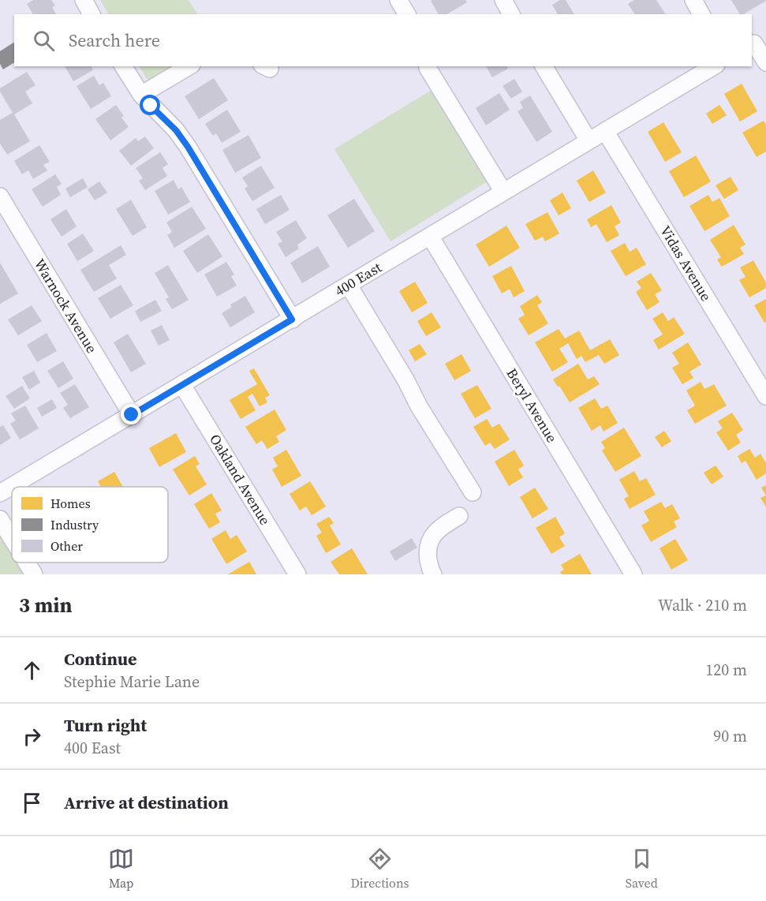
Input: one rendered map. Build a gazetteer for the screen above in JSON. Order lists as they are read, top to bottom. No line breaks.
{"streets":{"street":["Vidas Avenue","400 East","Warnock Avenue","Beryl Avenue","Oakland Avenue"]},"crossings":[["Vidas Avenue","400 East"],["400 East","Warnock Avenue"],["400 East","Beryl Avenue"],["400 East","Oakland Avenue"]],"legend":["Homes","Industry","Other"],"page":{"search":"Search here","heading":["3 min","Walk · 210 m"],"list":[["Continue","Stephie Marie Lane","120 m"],["Turn right","400 East","90 m"],"Arrive at destination"],"nav":["Map","Directions","Saved"]}}
